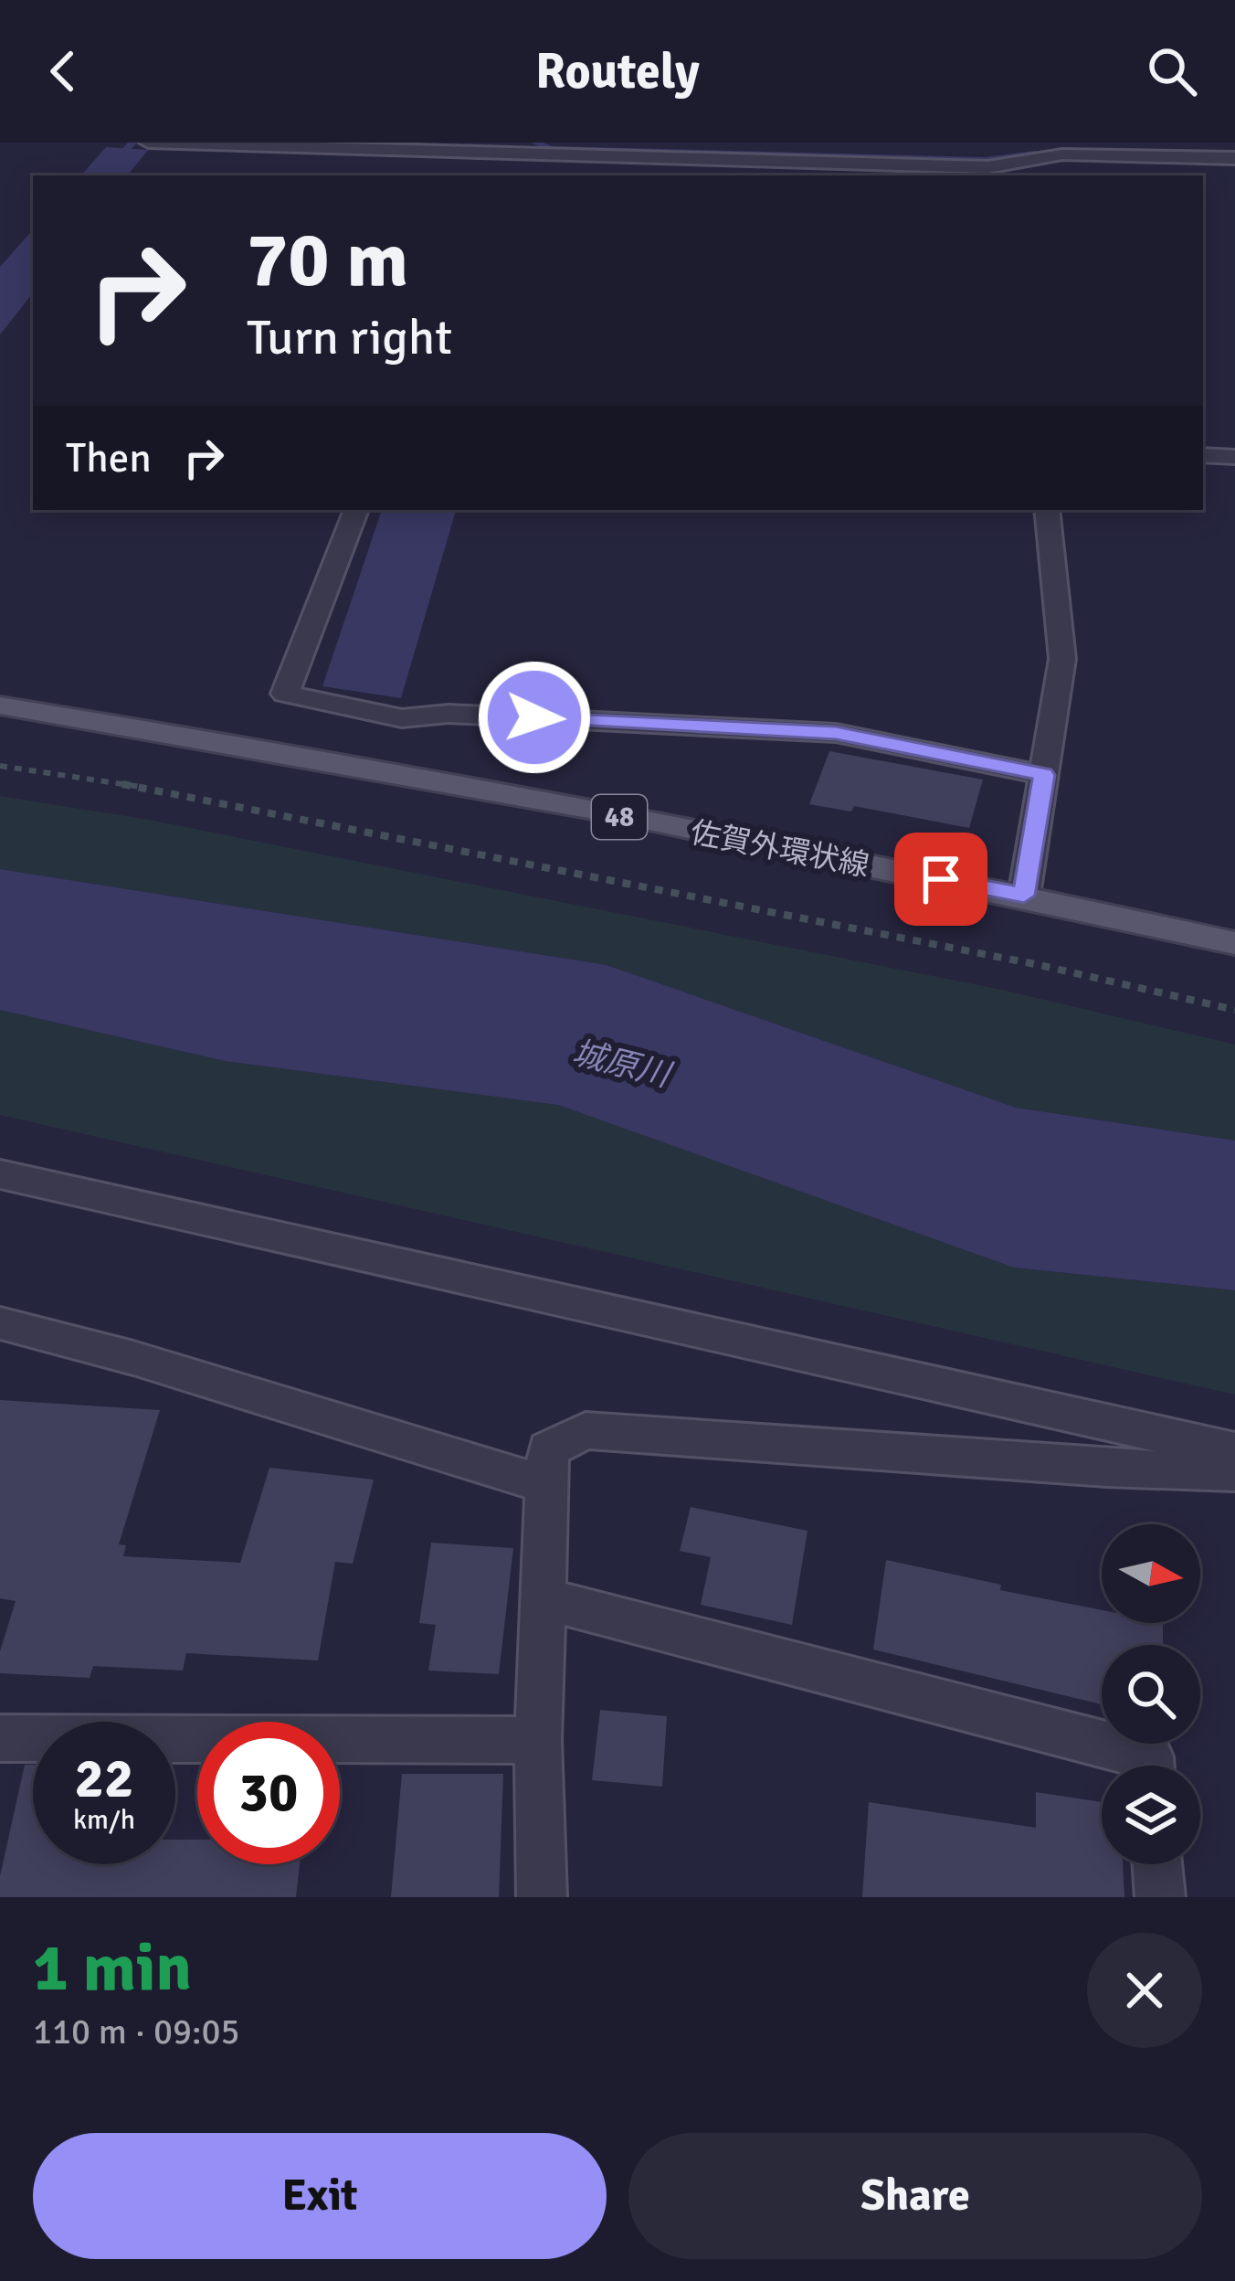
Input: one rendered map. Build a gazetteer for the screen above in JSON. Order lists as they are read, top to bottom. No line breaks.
{"streets":{"main road":["48","佐賀外環状線"]},"water":["城原川"],"north":"right","page":{"header":"Routely","turn":["70 m","Turn right"],"then":"Then","speed":"22 km/h","limit":"30","heading":["1 min","110 m · 09:05"],"buttons":["Exit","Share"]}}
